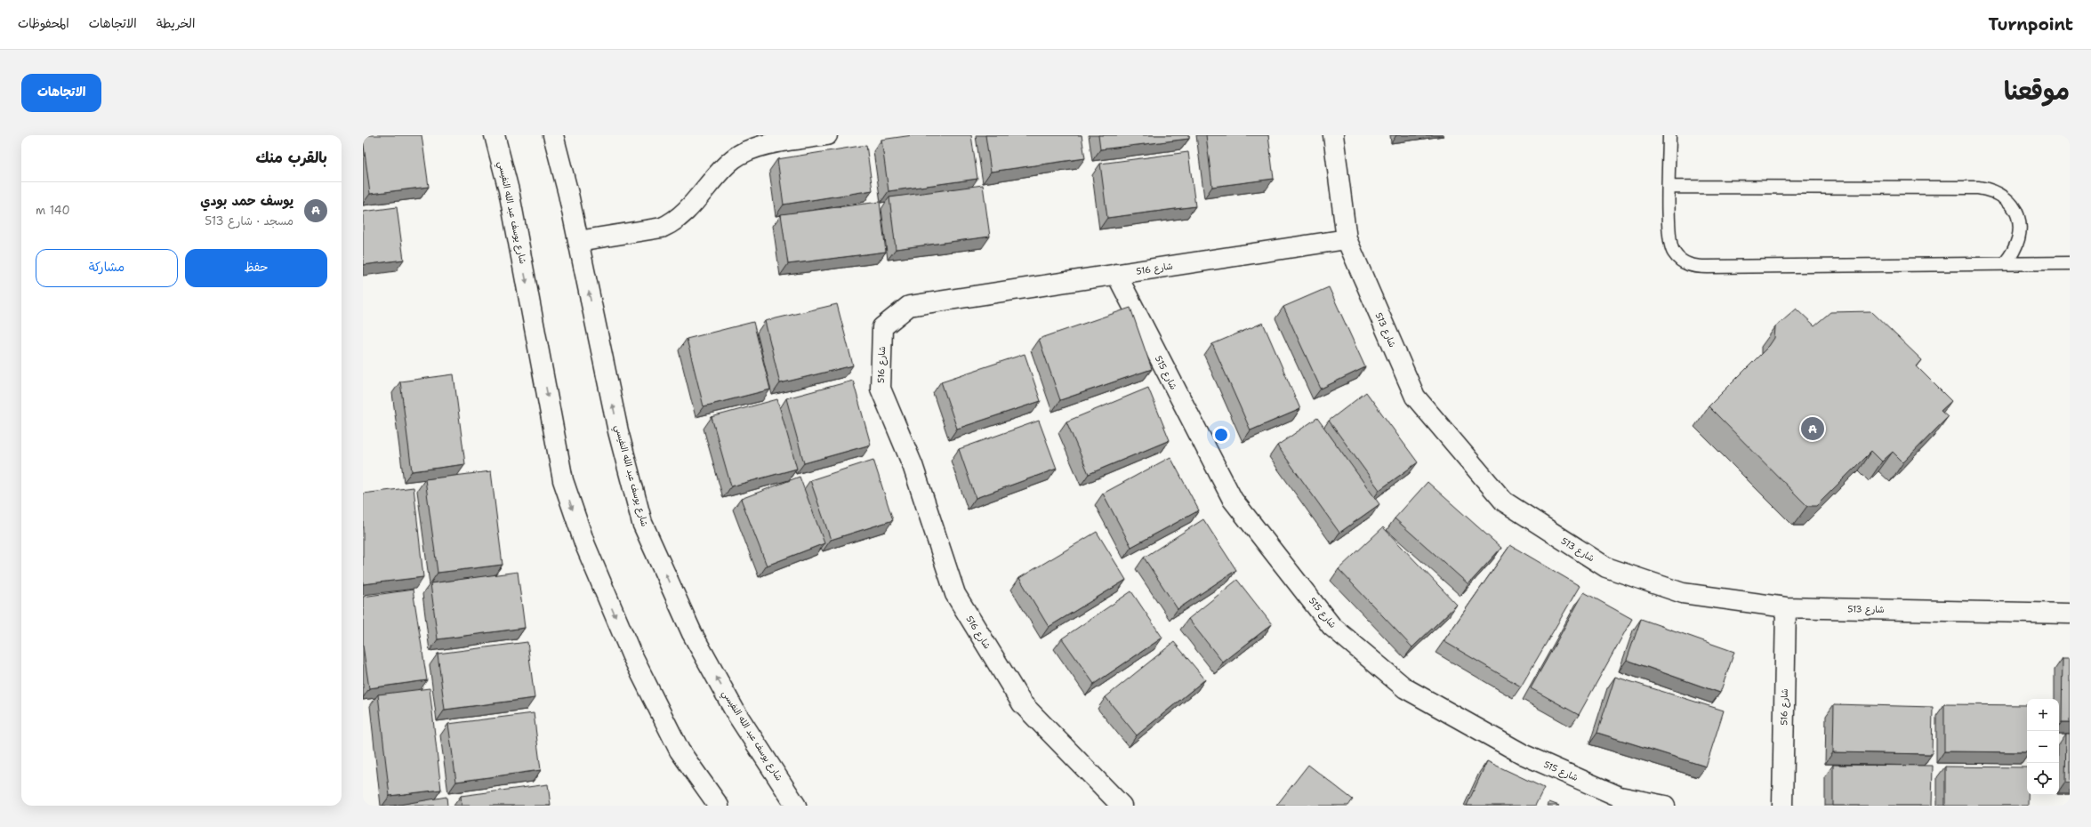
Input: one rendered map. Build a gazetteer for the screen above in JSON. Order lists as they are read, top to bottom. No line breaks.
{"streets":{"street":["شارع يوسف عبد الله النفيسي","شارع 516","شارع 513","شارع 515"]},"crossings":[["شارع 516","شارع 513"],["شارع 516","شارع 515"]],"page":{"header":"Turnpoint","nav":["الخريطة","الاتجاهات","المحفوظات"],"title":"موقعنا","buttons":["الاتجاهات",["حفظ","مشاركة"]],"heading":"بالقرب منك","list":[{"mark":"A","name":"يوسف حمد بودي","note":"مسجد · شارع 513","value":"140 m"}],"pins":"A","map_buttons":["+","−"]}}
